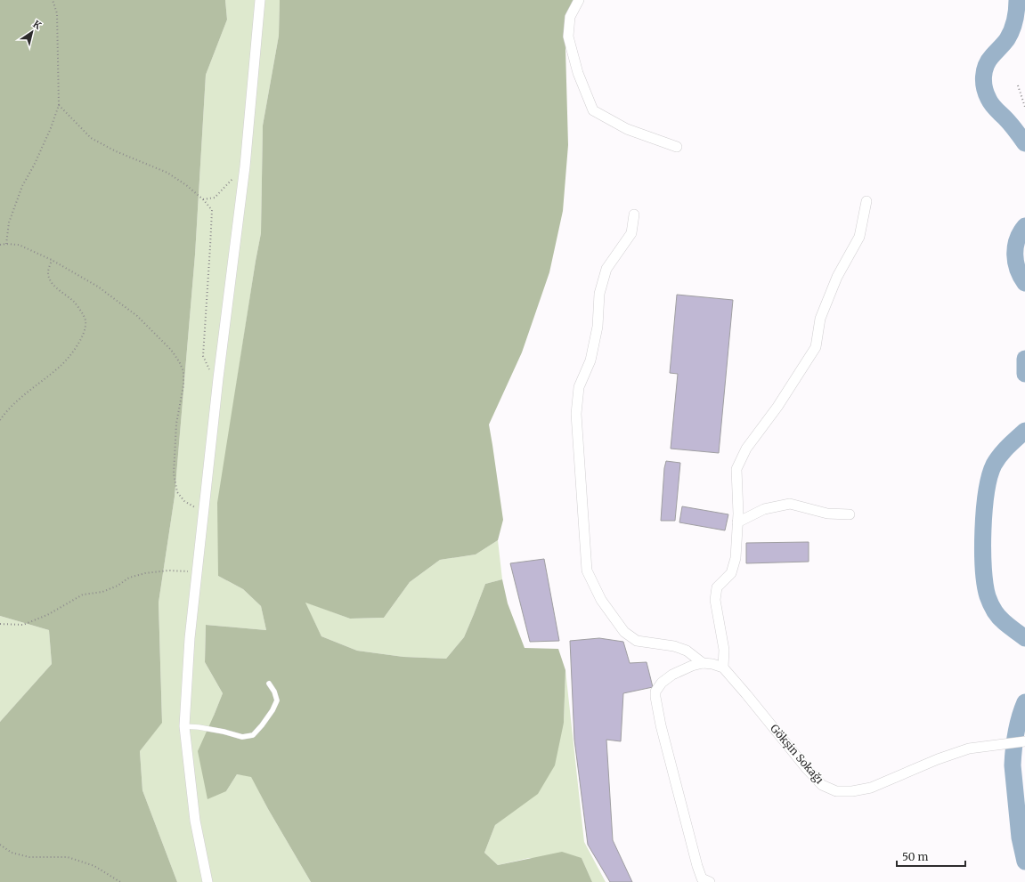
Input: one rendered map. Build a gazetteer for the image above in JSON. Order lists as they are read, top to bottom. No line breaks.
{"streets":{"street":["Gökşin Sokağı"]},"scale_bar":"50 m","north":"top right"}
